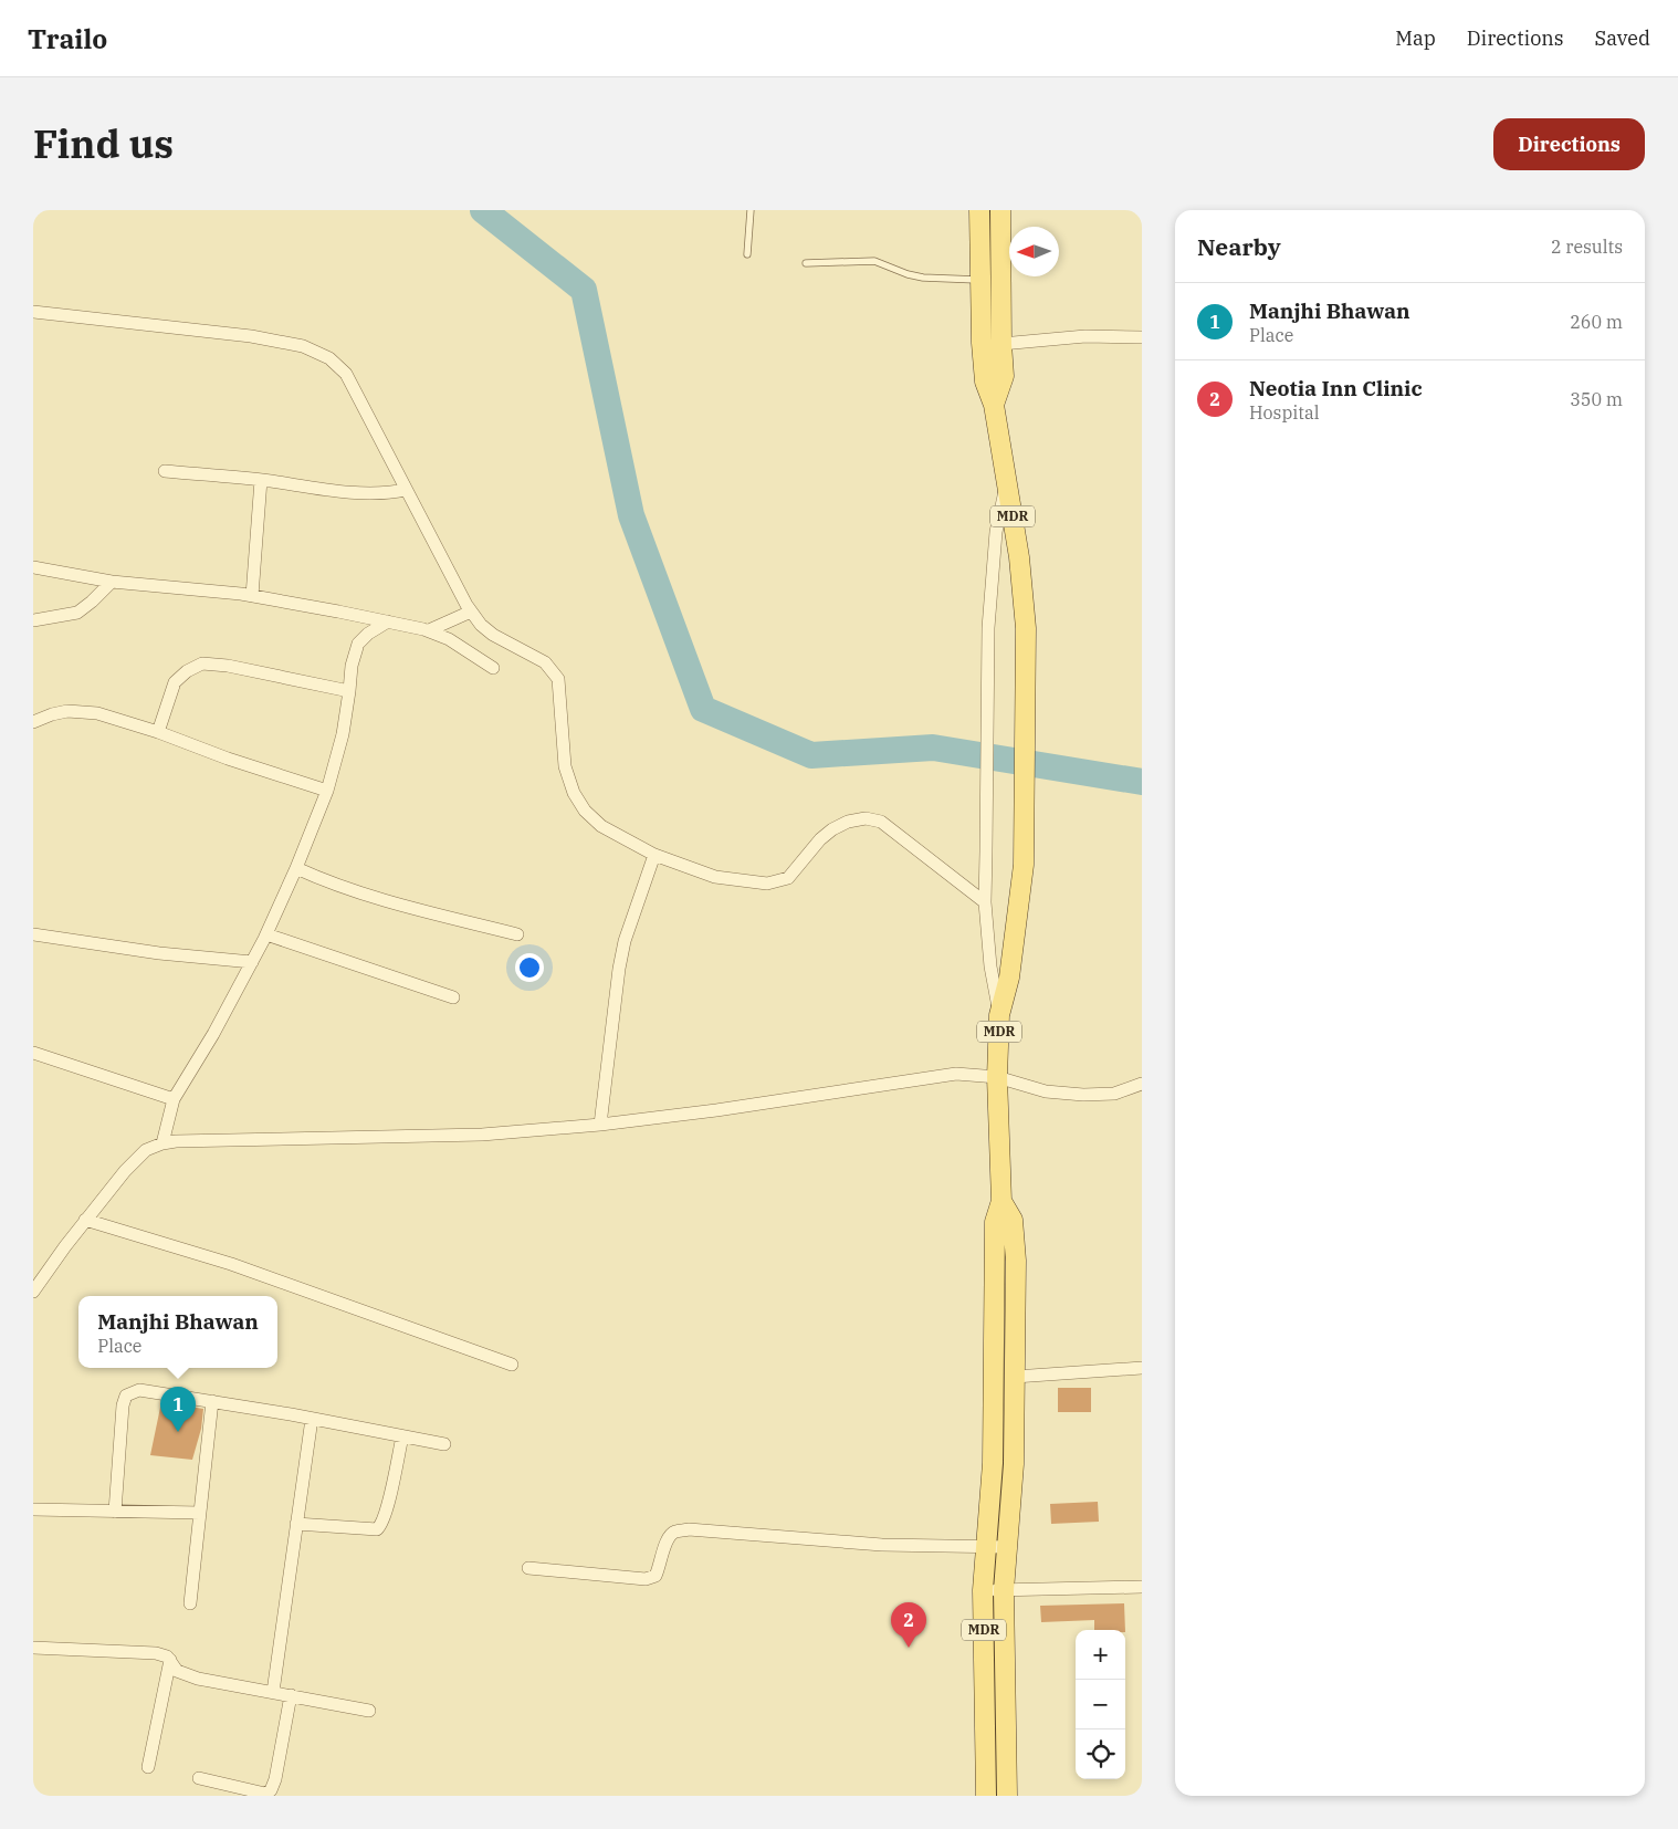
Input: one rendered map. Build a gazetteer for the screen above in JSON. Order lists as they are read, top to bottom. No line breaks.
{"streets":{"main road":["MDR"]},"north":"left","page":{"header":"Trailo","nav":["Map","Directions","Saved"],"title":"Find us","buttons":"Directions","heading":["Nearby","2 results"],"list":[{"mark":"1","name":"Manjhi Bhawan","note":"Place","value":"260 m"},{"mark":"2","name":"Neotia Inn Clinic","note":"Hospital","value":"350 m"}],"popup":["Manjhi Bhawan","Place"],"pins":["1","2"],"map_buttons":["+","−"]}}
